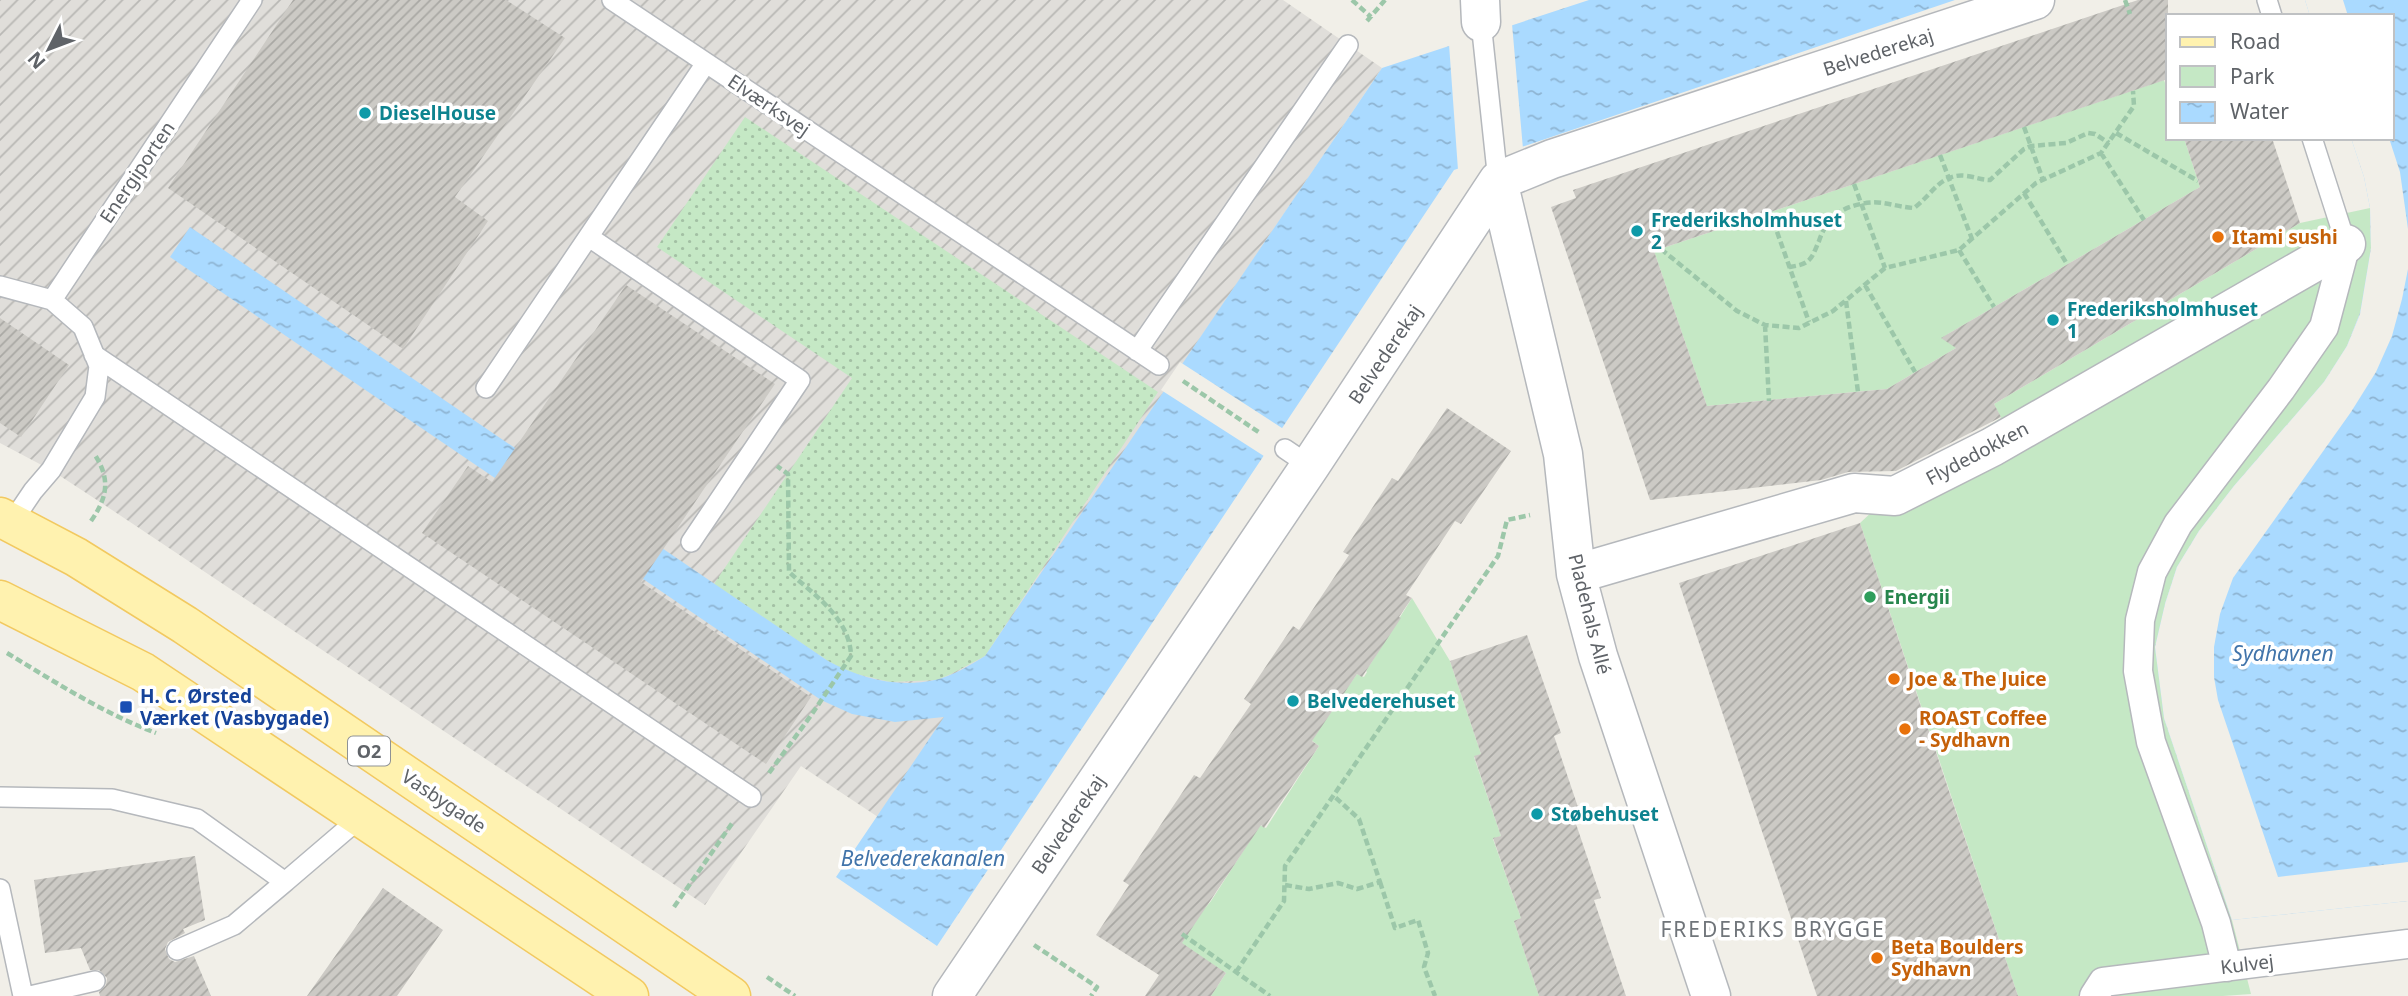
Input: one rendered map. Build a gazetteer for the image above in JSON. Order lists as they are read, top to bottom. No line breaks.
{"streets":{"main road":["O2","Vasbygade"],"street":["Belvederekaj","Flydedokken","Pladehals Allé","Kulvej"],"lane":["Elværksvej","Energiporten"]},"crossings":[["Belvederekaj","Pladehals Allé"],["Flydedokken","Pladehals Allé"]],"districts":["FREDERIKS BRYGGE"],"water":["Sydhavnen","Belvederekanalen"],"places":{"other":["DieselHouse","Frederiksholmhuset 2","Itami sushi","Frederiksholmhuset 1","Energii","Joe & The Juice","Belvederehuset","ROAST Coffee - Sydhavn","Støbehuset","Beta Boulders Sydhavn"],"transit":["H. C. Ørsted Værket (Vasbygade)"]},"legend":["Road","Park","Water"],"north":"bottom left"}
